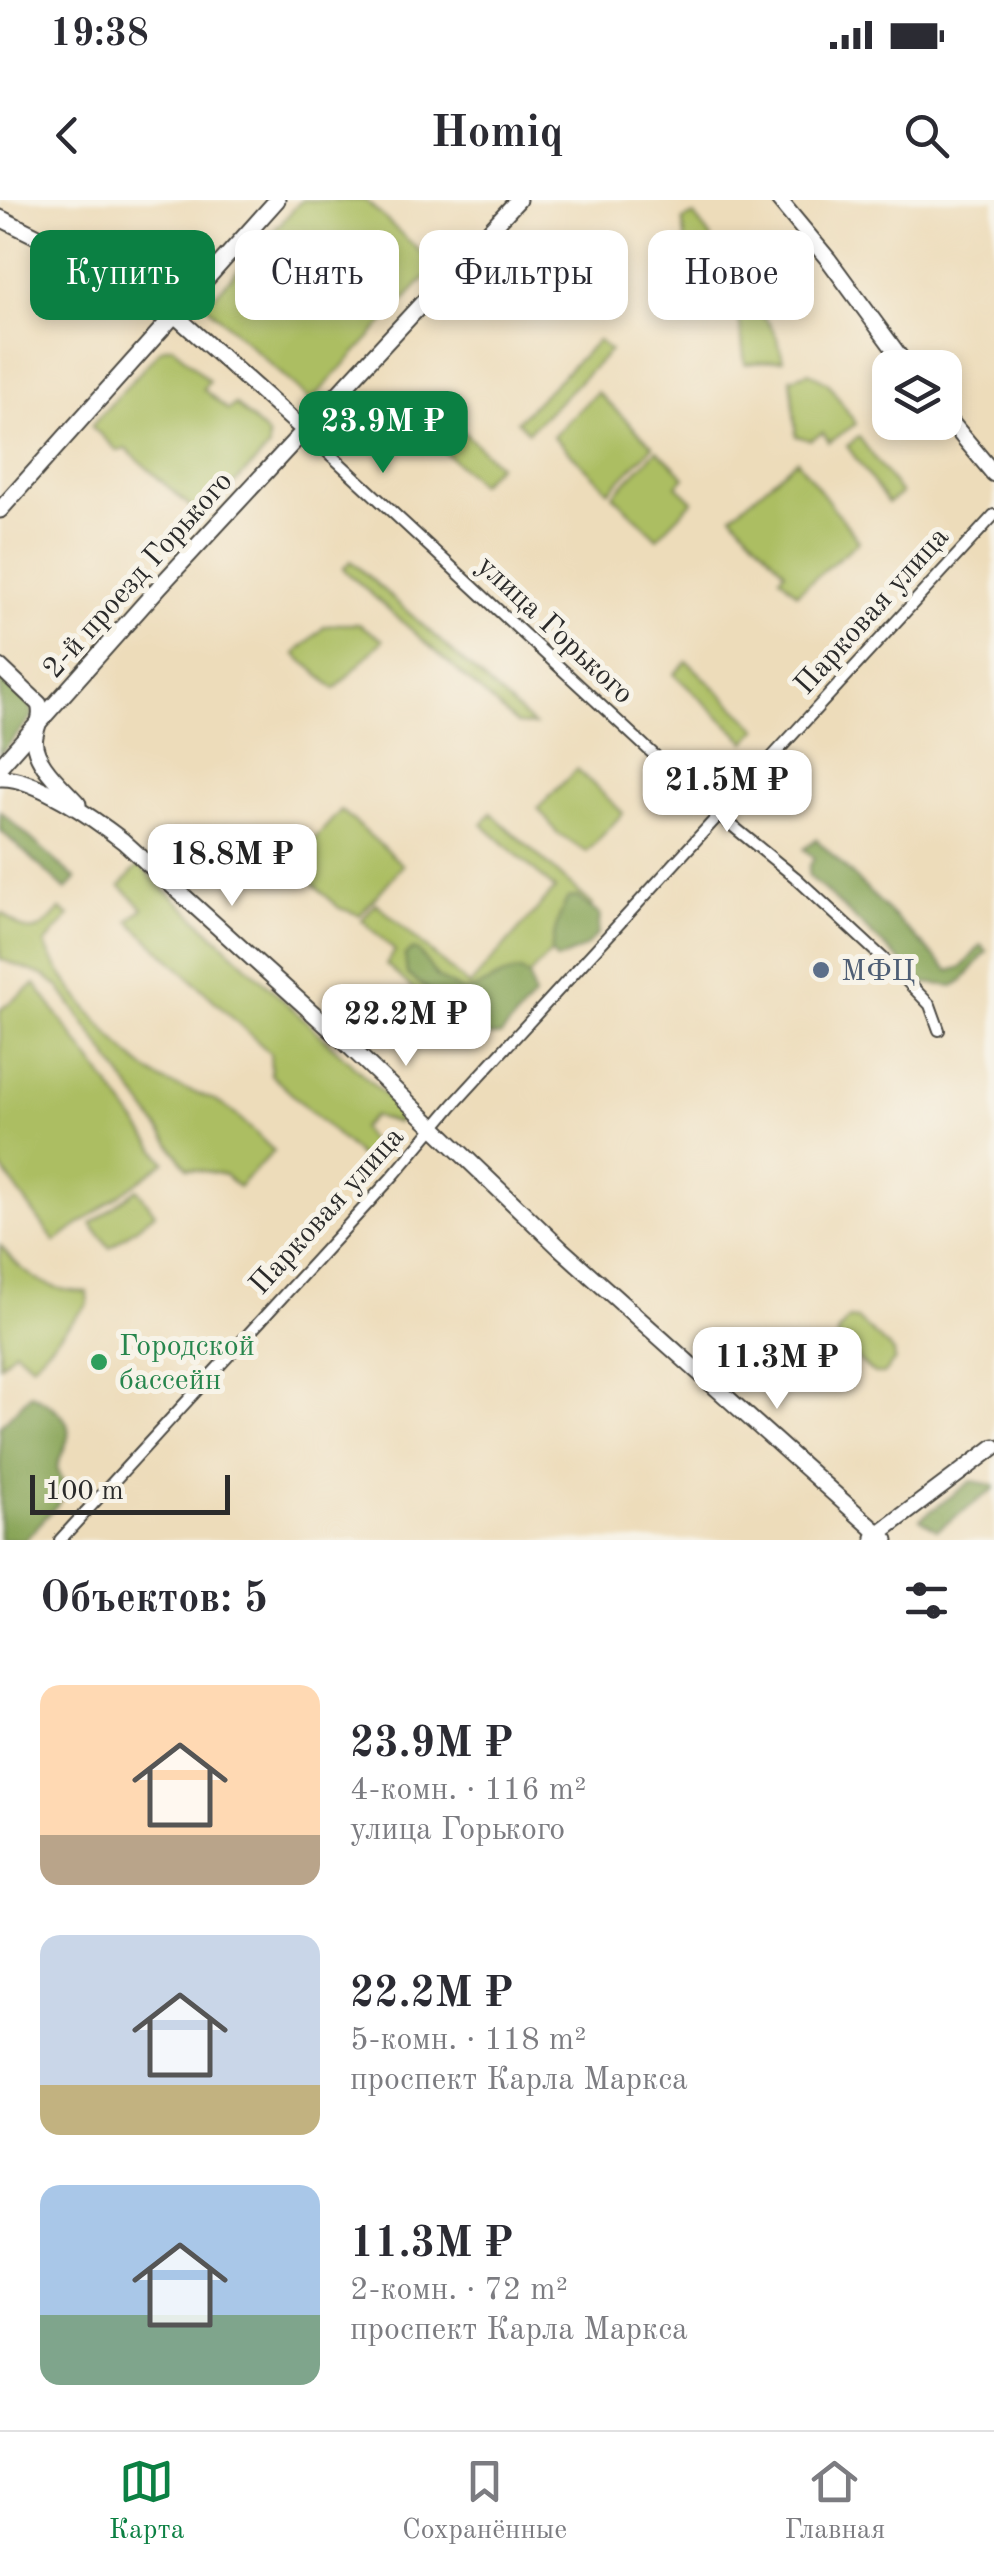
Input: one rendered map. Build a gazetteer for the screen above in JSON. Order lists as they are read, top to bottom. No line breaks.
{"streets":{"street":["2-й проезд Горького","Парковая улица","улица Горького"]},"crossings":[["2-й проезд Горького","улица Горького"],["Парковая улица","улица Горького"]],"places":["МФЦ","Городской бассейн"],"scale_bar":"100 m","page":{"status":"19:38","header":"Homiq","chip":["Купить","Снять","Фильтры","Новое"],"price":["23.9M ₽","21.5M ₽","18.8M ₽","22.2M ₽","11.3M ₽"],"scale":"100 m","heading":"Объектов: 5","list":[{"name":"23.9M ₽","note":"4-комн. · 116 m² · улица Горького"},{"name":"22.2M ₽","note":"5-комн. · 118 m² · проспект Карла Маркса"},{"name":"11.3M ₽","note":"2-комн. · 72 m² · проспект Карла Маркса"}],"tabs":["Карта","Сохранённые","Главная"]}}
